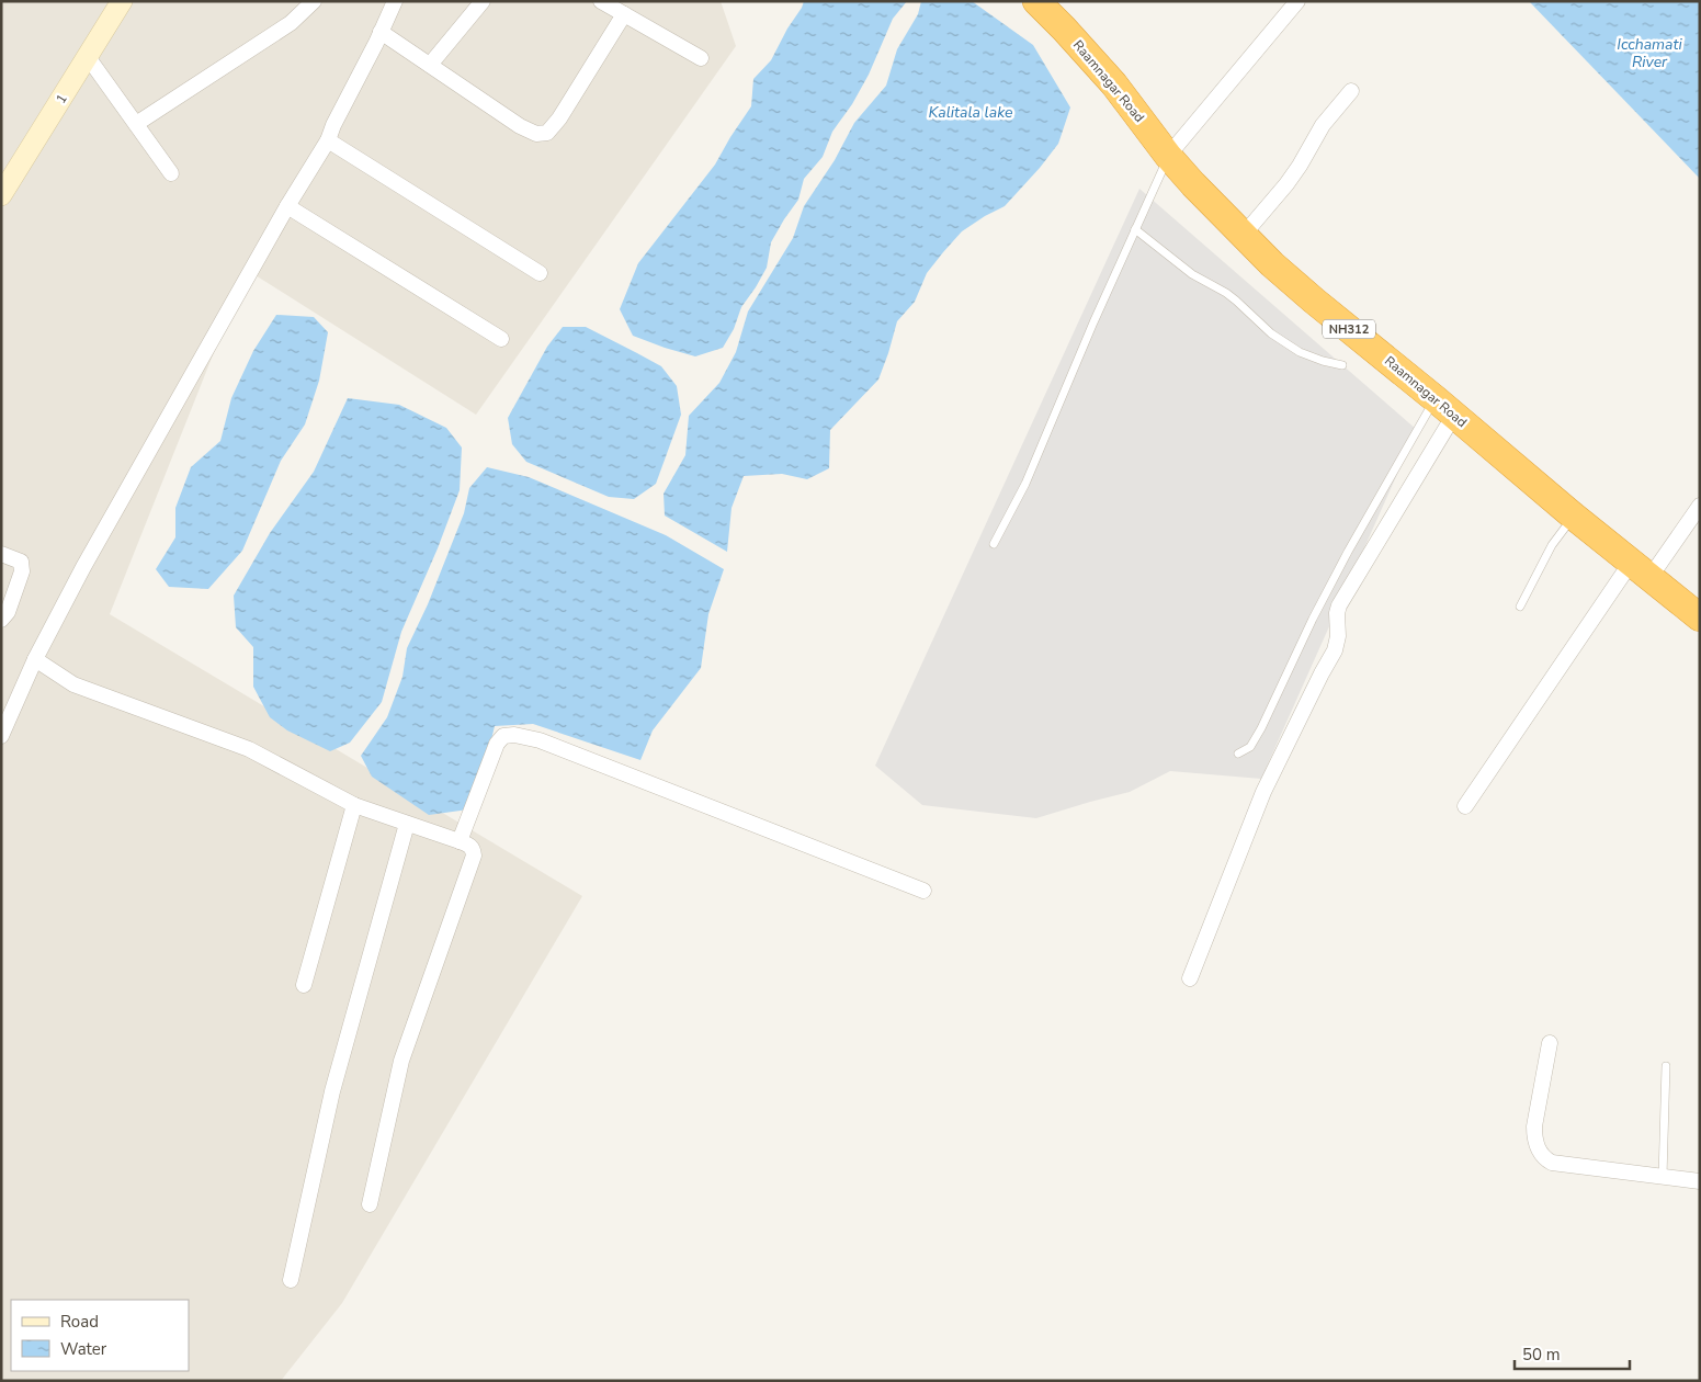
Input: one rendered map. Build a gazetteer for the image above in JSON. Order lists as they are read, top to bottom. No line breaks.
{"streets":{"highway":["Raamnagar Road","NH312"],"street":["1"]},"water":["Icchamati River","Kalitala lake"],"legend":["Road","Water"],"scale_bar":"50 m"}
